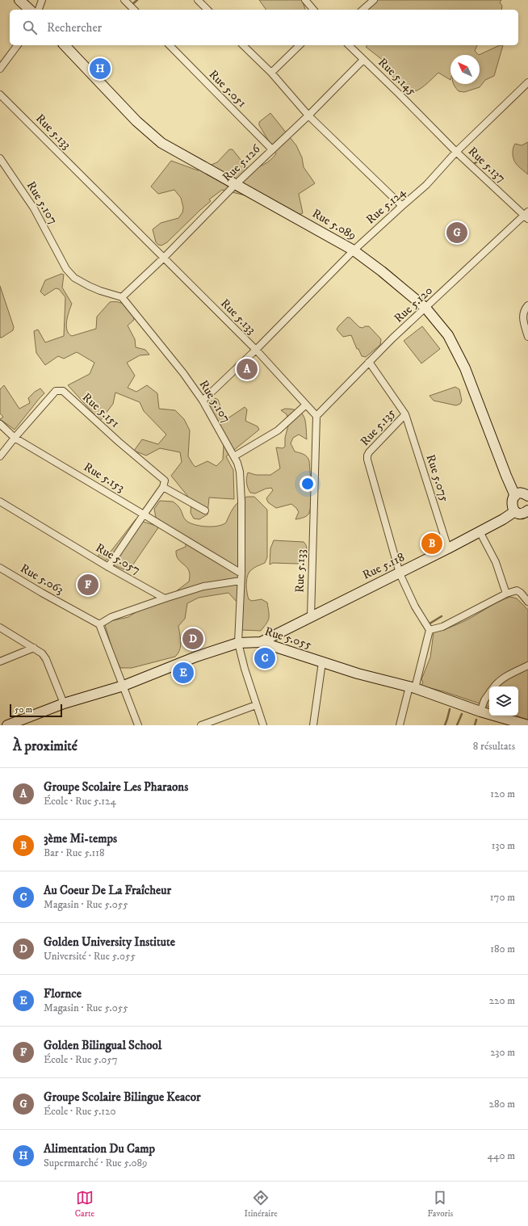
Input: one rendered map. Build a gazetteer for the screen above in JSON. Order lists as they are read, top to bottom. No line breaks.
{"streets":{"street":["Rue 5.145","Rue 5.051","Rue 5.133","Rue 5.126","Rue 5.137","Rue 5.107","Rue 5.124","Rue 5.089","Rue 5.120","Rue 5.151","Rue 5.135","Rue 5.153","Rue 5.075","Rue 5.057","Rue 5.118","Rue 5.063","Rue 5.055"]},"crossings":[["Rue 5.145","Rue 5.126"],["Rue 5.145","Rue 5.137"],["Rue 5.051","Rue 5.126"],["Rue 5.133","Rue 5.126"],["Rue 5.133","Rue 5.124"],["Rue 5.133","Rue 5.120"],["Rue 5.133","Rue 5.118"],["Rue 5.126","Rue 5.107"],["Rue 5.126","Rue 5.089"],["Rue 5.137","Rue 5.124"],["Rue 5.137","Rue 5.120"],["Rue 5.107","Rue 5.124"],["Rue 5.107","Rue 5.153"],["Rue 5.107","Rue 5.055"],["Rue 5.124","Rue 5.089"],["Rue 5.089","Rue 5.120"],["Rue 5.120","Rue 5.135"],["Rue 5.151","Rue 5.153"],["Rue 5.135","Rue 5.075"],["Rue 5.135","Rue 5.118"],["Rue 5.075","Rue 5.118"],["Rue 5.118","Rue 5.055"]],"scale_bar":"50 m","north":"top left","page":{"search":"Rechercher","pins":["H","G","A","B","F","D","C","E"],"scale":"50 m","heading":["À proximité","8 résultats"],"list":[{"mark":"A","name":"Groupe Scolaire Les Pharaons","note":"École · Rue 5.124","value":"120 m"},{"mark":"B","name":"3ème Mi-temps","note":"Bar · Rue 5.118","value":"130 m"},{"mark":"C","name":"Au Coeur De La Fraîcheur","note":"Magasin · Rue 5.055","value":"170 m"},{"mark":"D","name":"Golden University Institute","note":"Université · Rue 5.055","value":"180 m"},{"mark":"E","name":"Flornce","note":"Magasin · Rue 5.055","value":"220 m"},{"mark":"F","name":"Golden Bilingual School","note":"École · Rue 5.057","value":"230 m"},{"mark":"G","name":"Groupe Scolaire Bilingue Keacor","note":"École · Rue 5.120","value":"280 m"},{"mark":"H","name":"Alimentation Du Camp","note":"Supermarché · Rue 5.089","value":"440 m"}],"nav":["Carte","Itinéraire","Favoris"]}}
